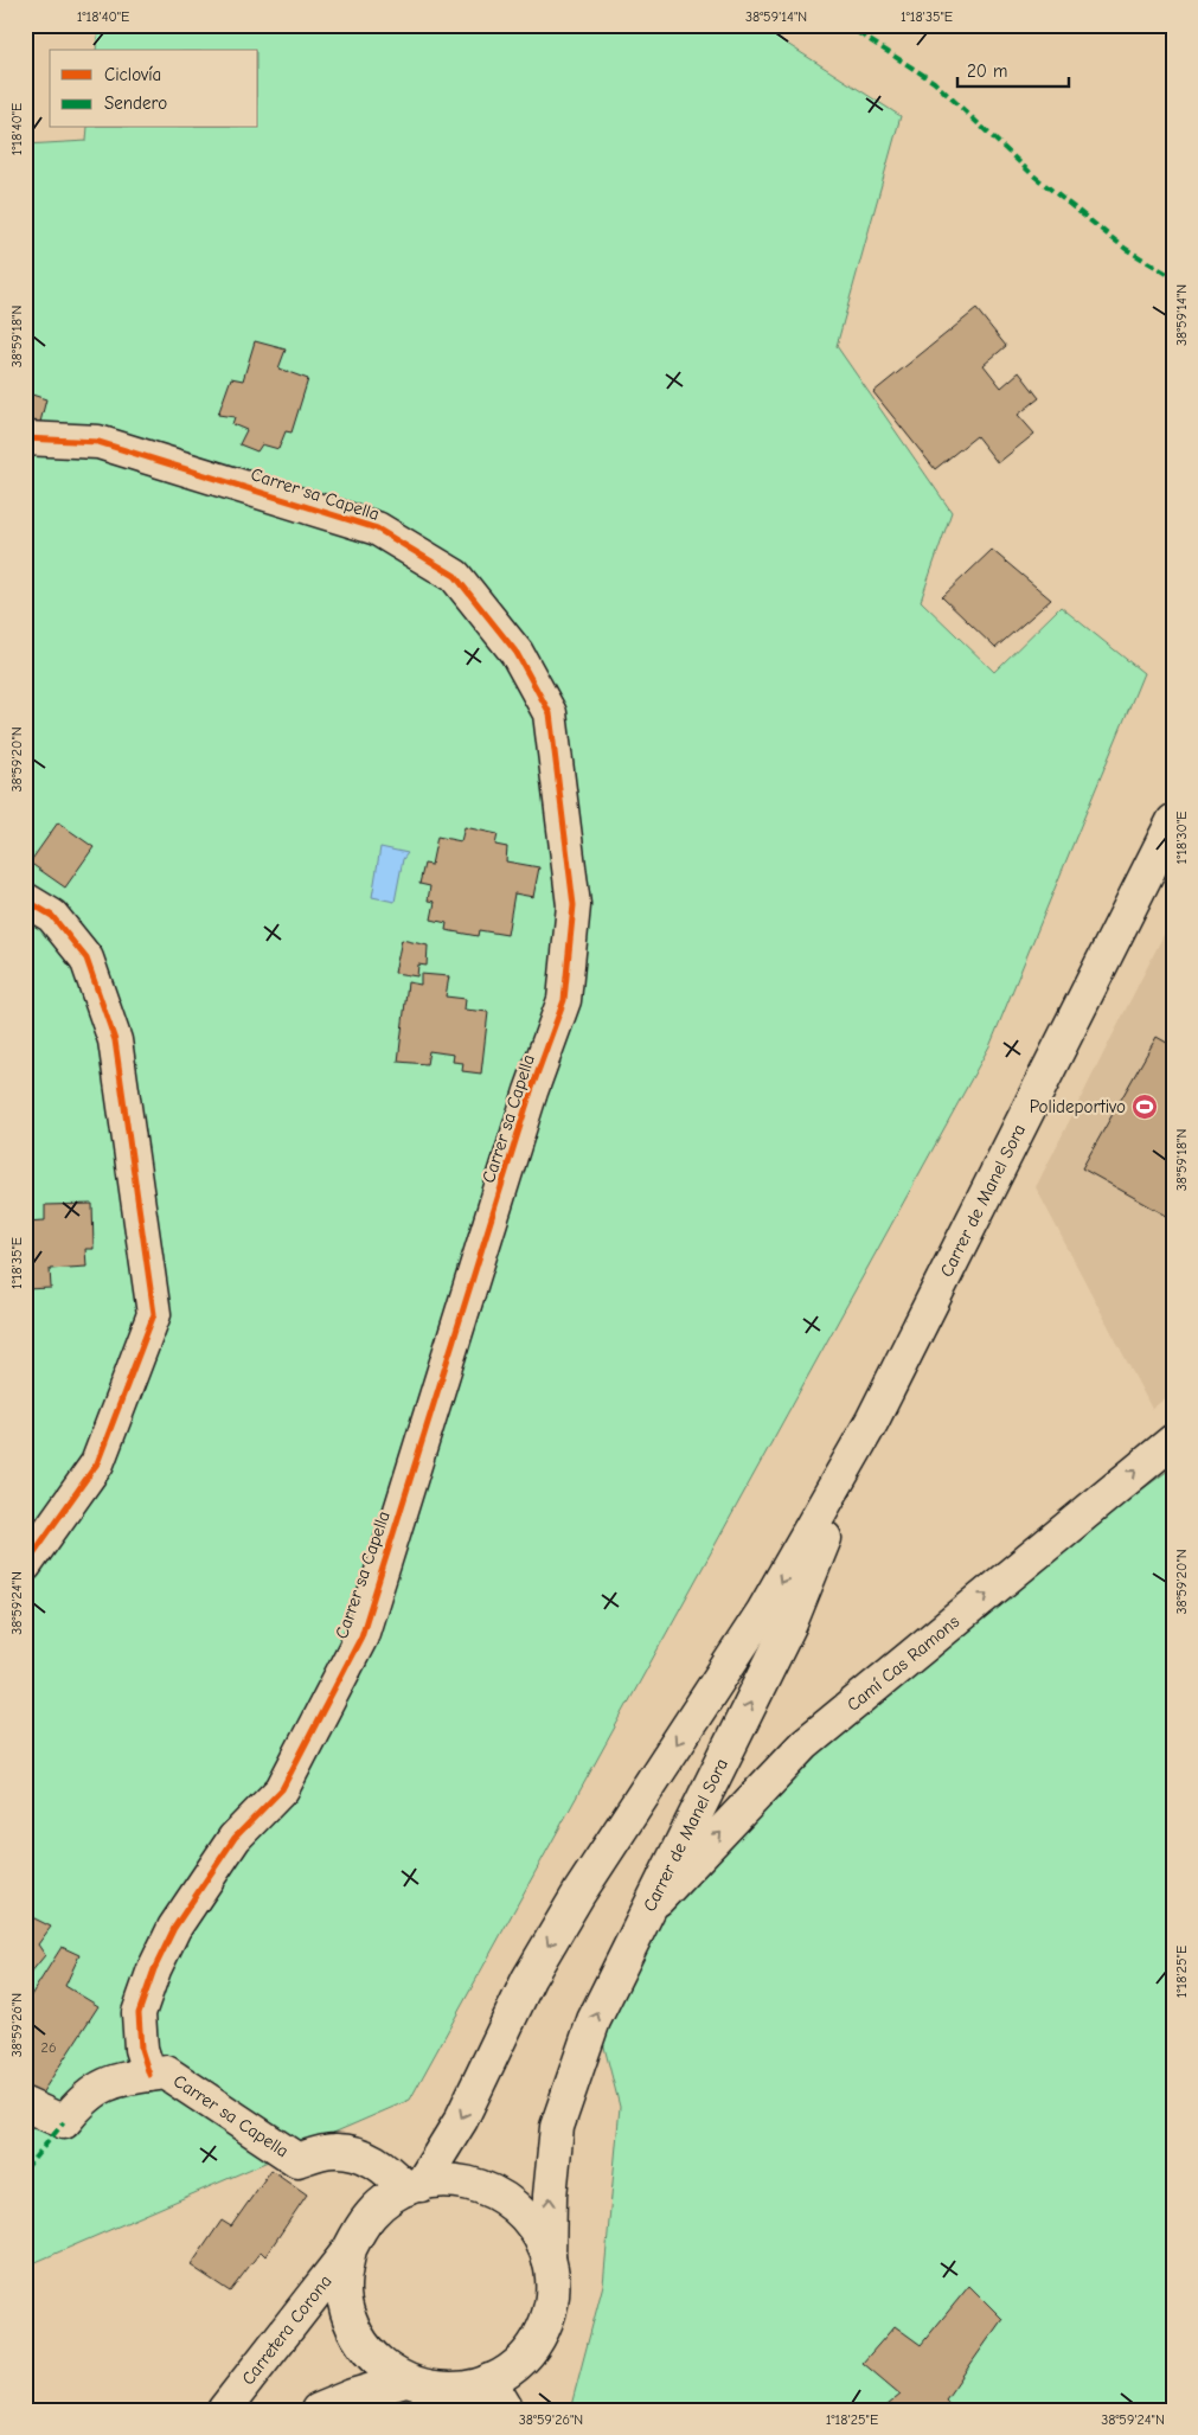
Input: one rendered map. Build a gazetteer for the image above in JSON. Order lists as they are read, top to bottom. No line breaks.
{"streets":{"street":["Carrer sa Capella","Carrer de Manel Sora","Camí Cas Ramons","Carretera Corona"]},"crossings":[["Carrer sa Capella","Carrer de Manel Sora"],["Carrer sa Capella","Carretera Corona"],["Carrer de Manel Sora","Camí Cas Ramons"],["Carrer de Manel Sora","Carretera Corona"]],"one_way":["Camí Cas Ramons"],"places":{"sports":["Polideportivo"]},"house_numbers":["26"],"legend":["Ciclovía","Sendero"],"scale_bar":"20 m","coordinates":["1°18'40\"E","38°59'14\"N","1°18'35\"E","38°59'18\"N","38°59'20\"N","1°18'30\"E","38°59'24\"N","1°18'25\"E","38°59'26\"N"]}
